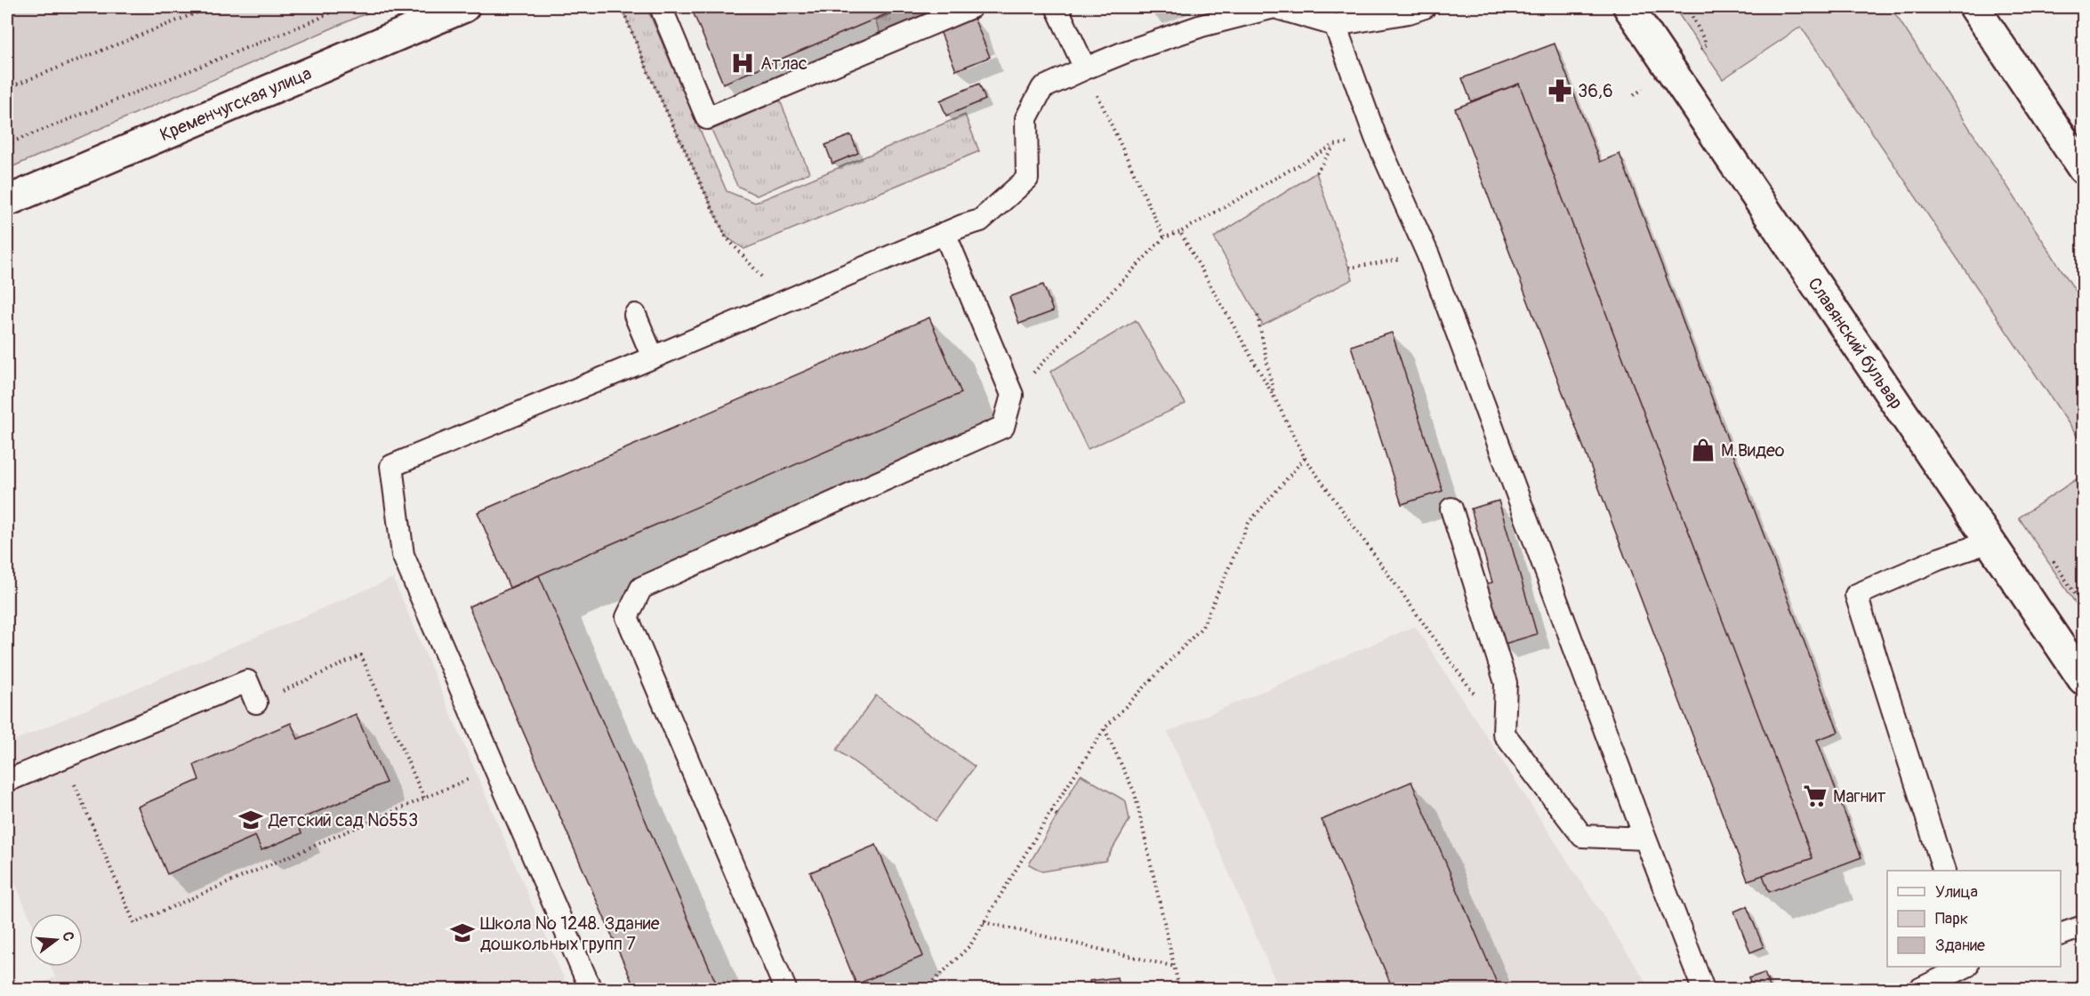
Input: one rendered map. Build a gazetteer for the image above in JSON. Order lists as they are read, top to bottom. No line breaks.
{"streets":{"street":["Кременчугская улица","Славянский бульвар"]},"places":{"hospital":["Атлас"],"pharmacy":["36,6"],"shop":["М.Видео"],"supermarket":["Магнит"],"school or university":["Детский сад №553","Школа № 1248. Здание дошкольных групп 7"]},"legend":["Улица","Парк","Здание"],"north":"right"}
